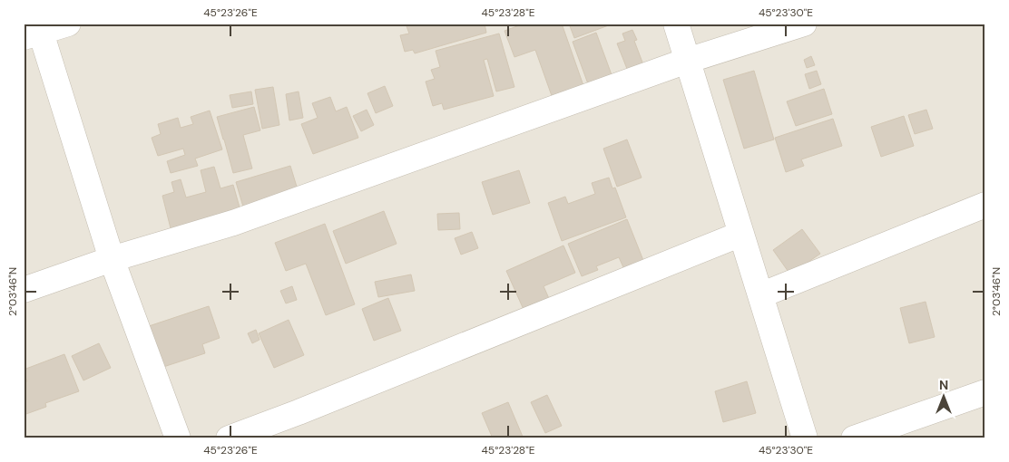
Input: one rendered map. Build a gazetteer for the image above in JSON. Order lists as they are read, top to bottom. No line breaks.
{"north":"top","coordinates":["45°23'26\"E","45°23'28\"E","45°23'30\"E","2°03'46\"N"]}
